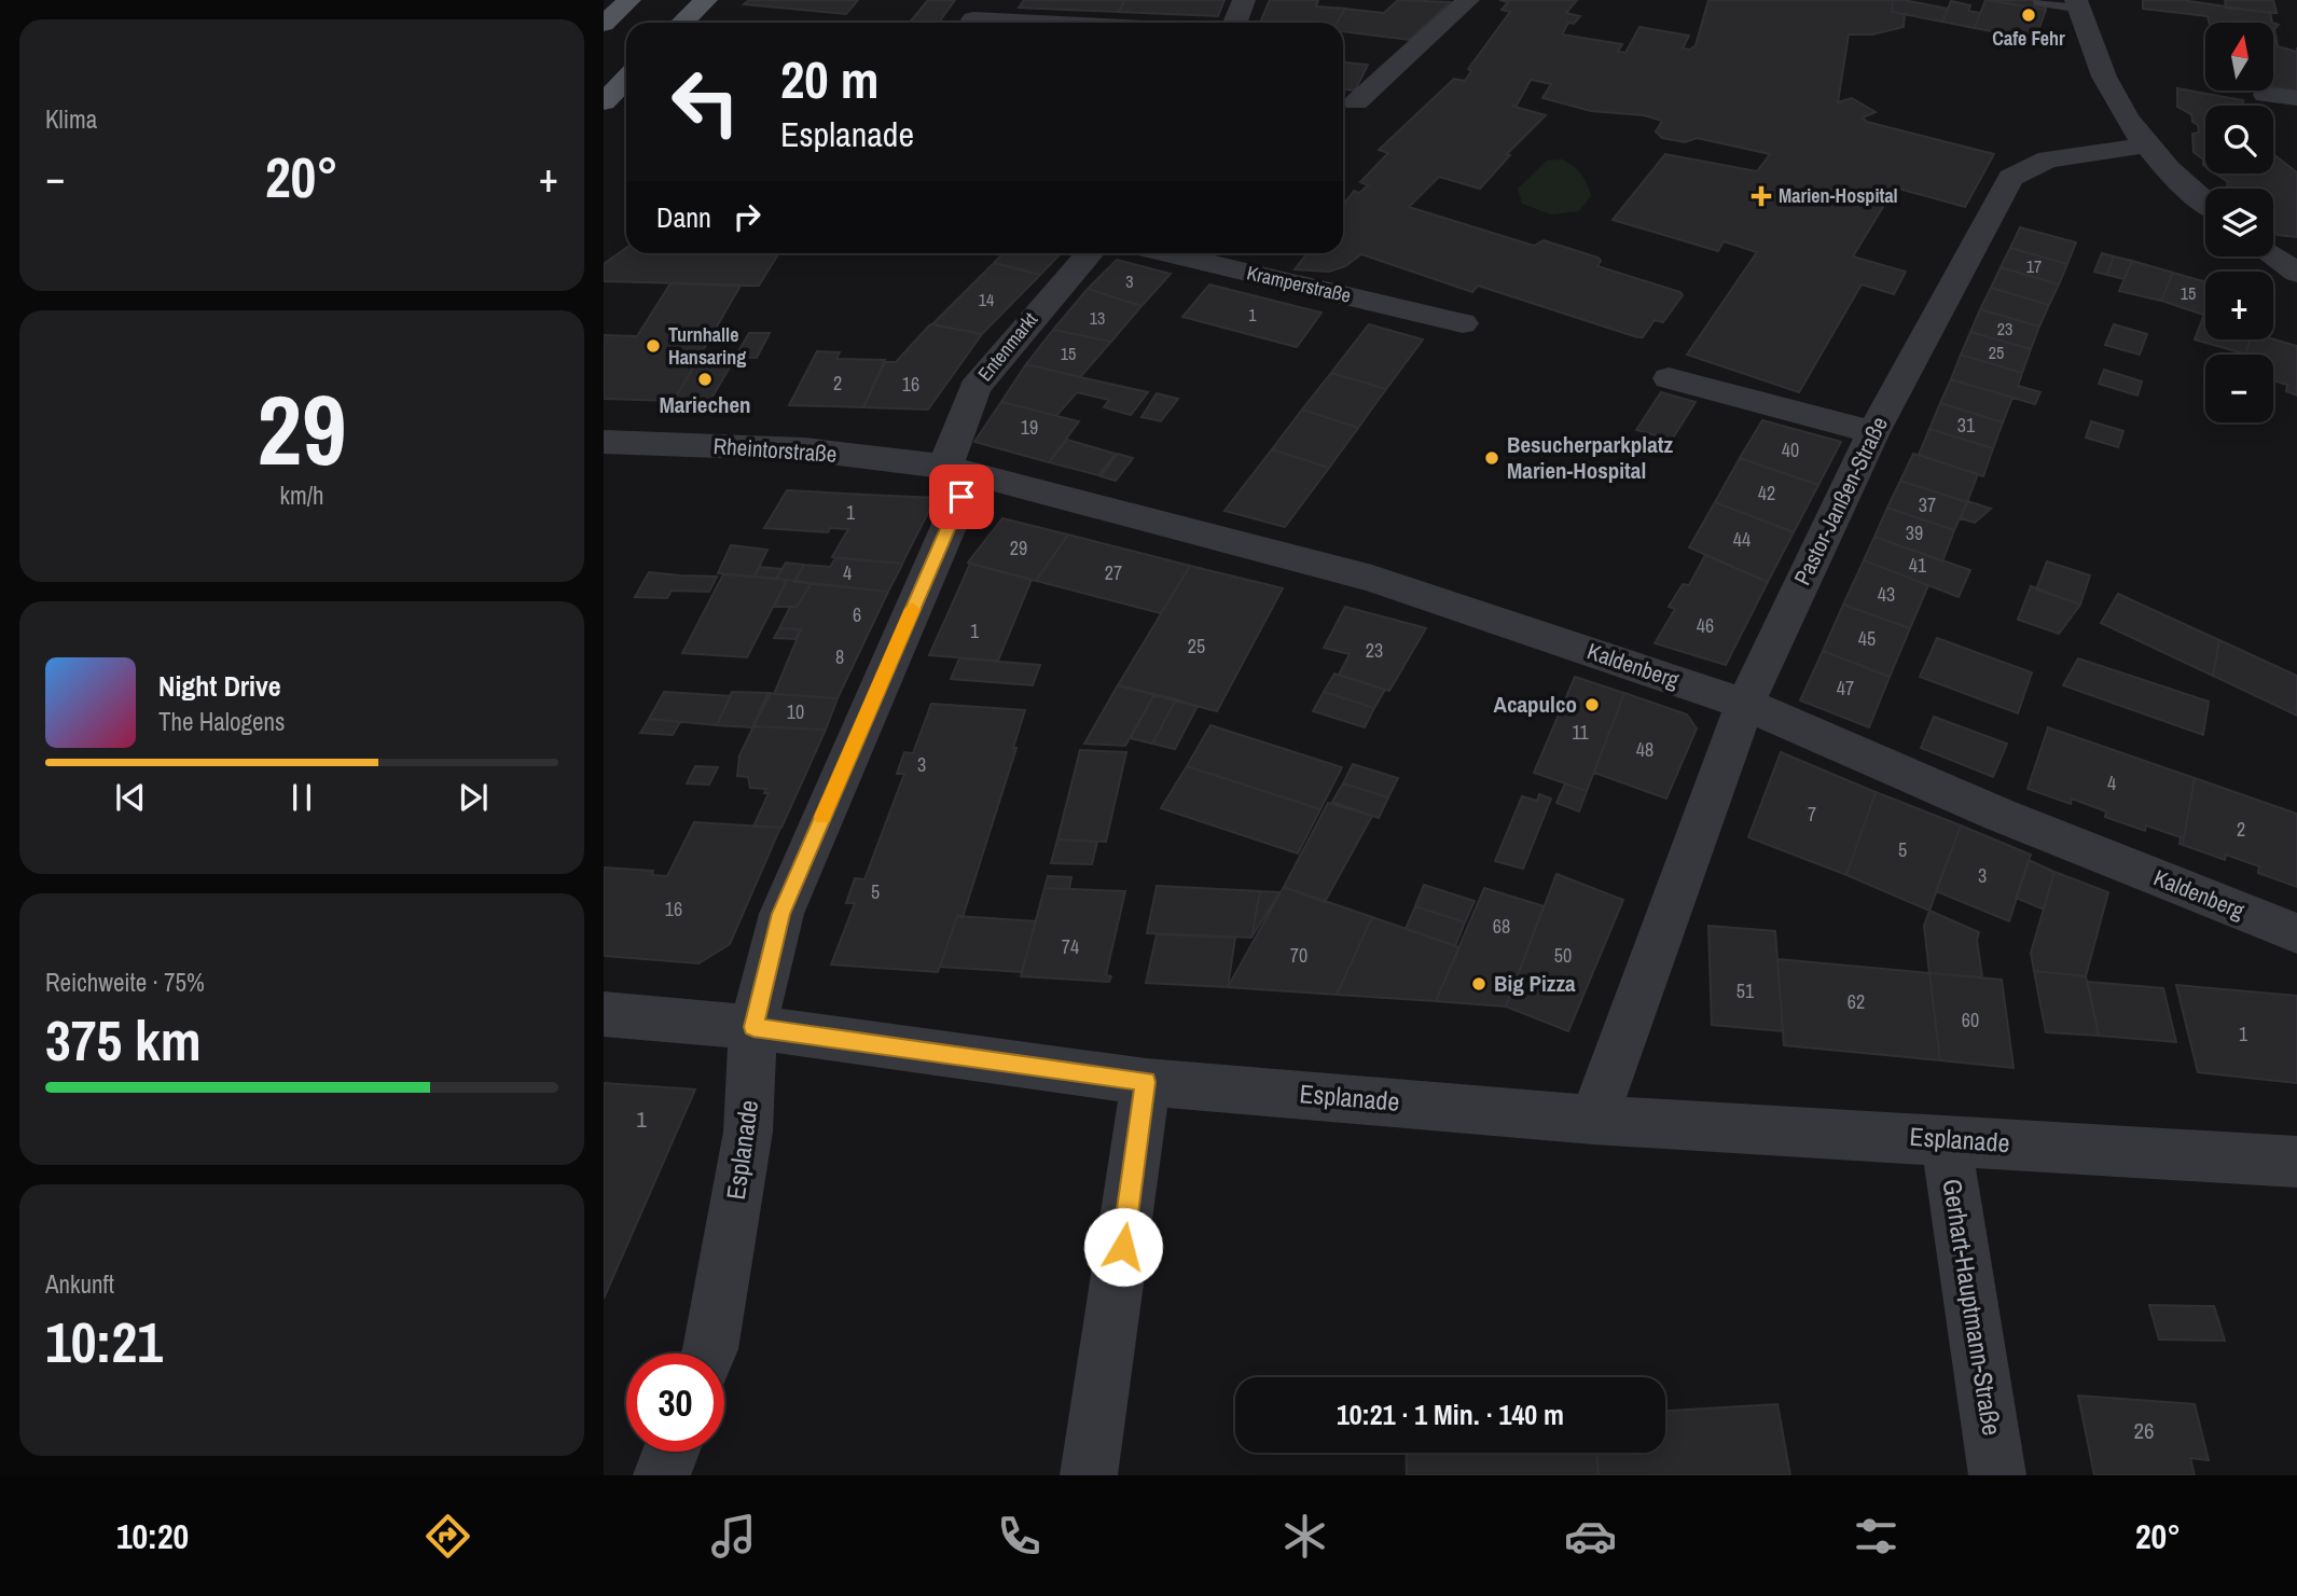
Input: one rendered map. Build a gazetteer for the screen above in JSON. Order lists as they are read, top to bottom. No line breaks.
{"streets":{"street":["Kramperstraße","Entenmarkt","Rheintorstraße","Pastor-Janßen-Straße","Kaldenberg","Esplanade","Gerhart-Hauptmann-Straße"]},"crossings":[["Entenmarkt","Rheintorstraße"],["Entenmarkt","Kaldenberg"],["Rheintorstraße","Kaldenberg"],["Pastor-Janßen-Straße","Kaldenberg"],["Pastor-Janßen-Straße","Esplanade"],["Esplanade","Gerhart-Hauptmann-Straße"]],"places":{"other":["Cafe Fehr","Turnhalle Hansaring","Mariechen","Besucherparkplatz Marien-Hospital","Acapulco","Big Pizza"],"health":["Marien-Hospital"]},"house_numbers":["17","3","15","14","1","13","23","25","15","2","16","31","19","40","42","37","1","39","44","29","41","4","27","43","6","46","1","45","25","23","8","47","10","11","48","3","4","7","2","5","3","5","16","68","74","70","50","51","62","60","1","1","26"],"north":"top","page":{"tile":["Klima",["29","km/h"],["Reichweite · 75%","375 km"],["Ankunft","10:21"]],"map_buttons":["+","−"],"turn":["20 m","Esplanade"],"heat":["−","20°","+"],"then":"Dann","song":["Night Drive","The Halogens"],"limit":"30","trip":"10:21 · 1 Min. · 140 m","tabs":["10:20","20°"]}}
